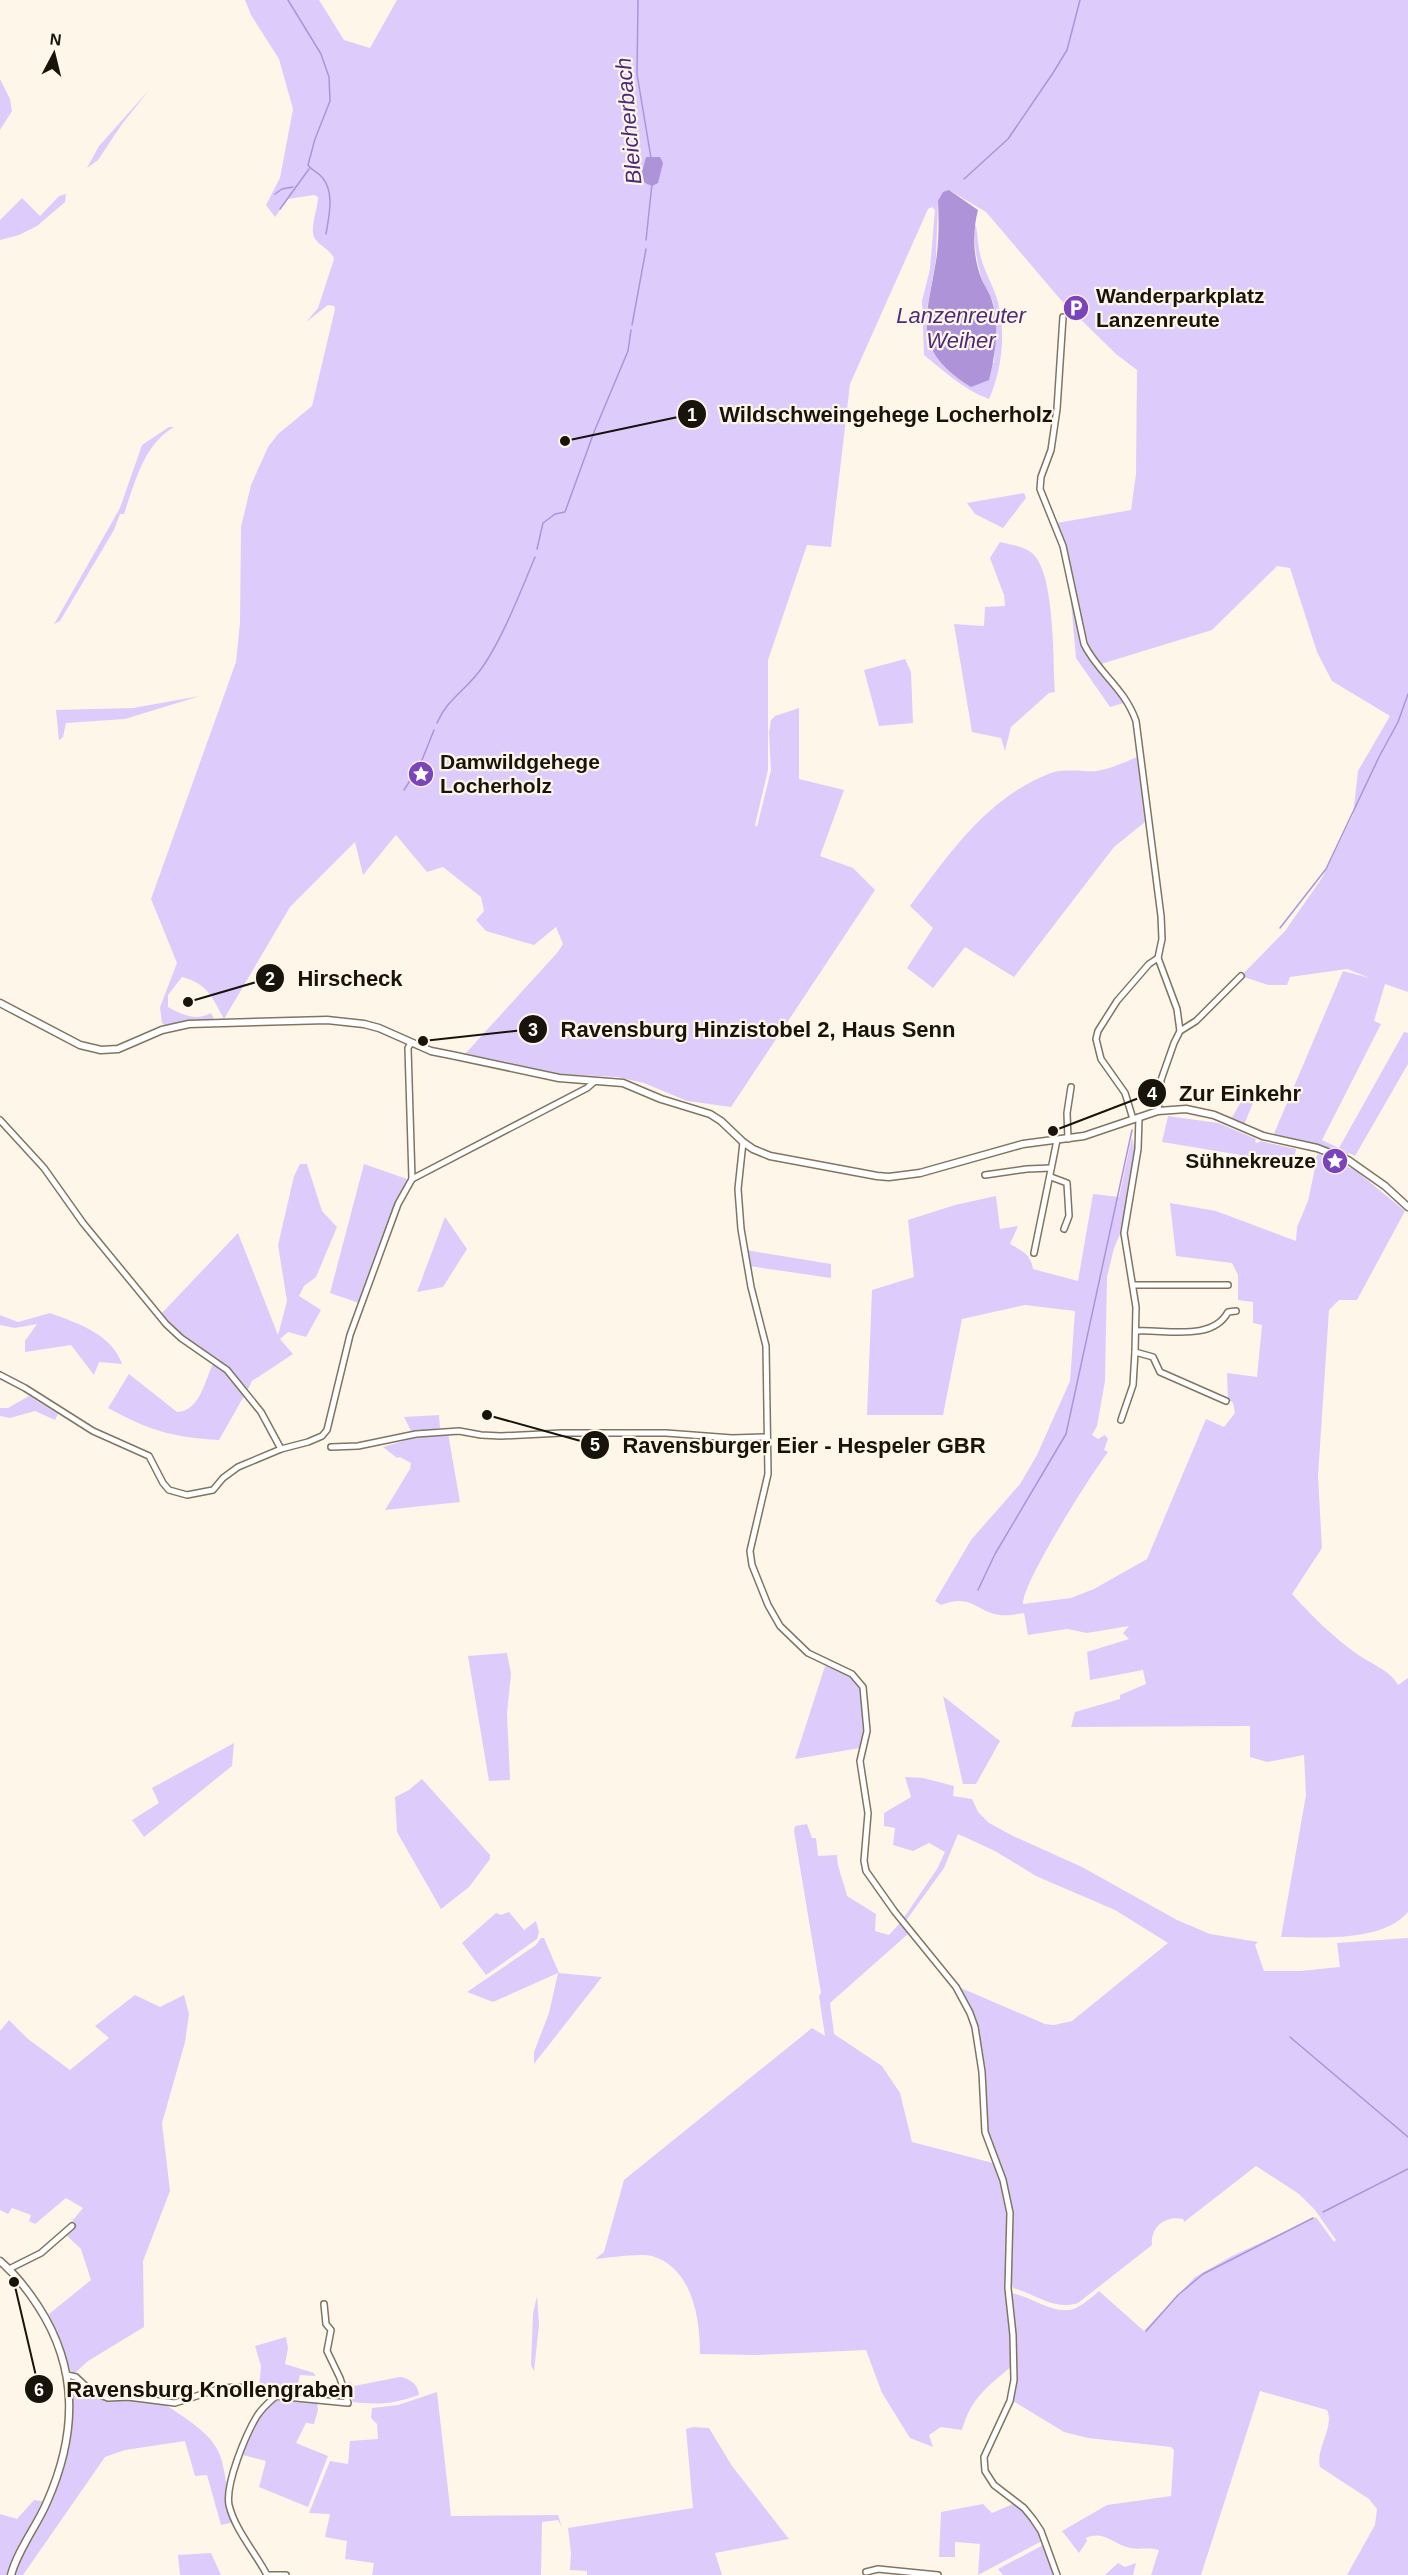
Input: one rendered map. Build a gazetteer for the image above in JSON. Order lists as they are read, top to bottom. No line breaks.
{"water":["Bleicherbach","Lanzenreuter Weiher"],"places":{"parking":["Wanderparkplatz Lanzenreute"],"other":["Wildschweingehege Locherholz","Hirscheck","Ravensburg Hinzistobel 2, Haus Senn","Zur Einkehr","Ravensburger Eier - Hespeler GBR","Ravensburg Knollengraben"],"place":["Damwildgehege Locherholz","Sühnekreuze"]},"north":"top"}
